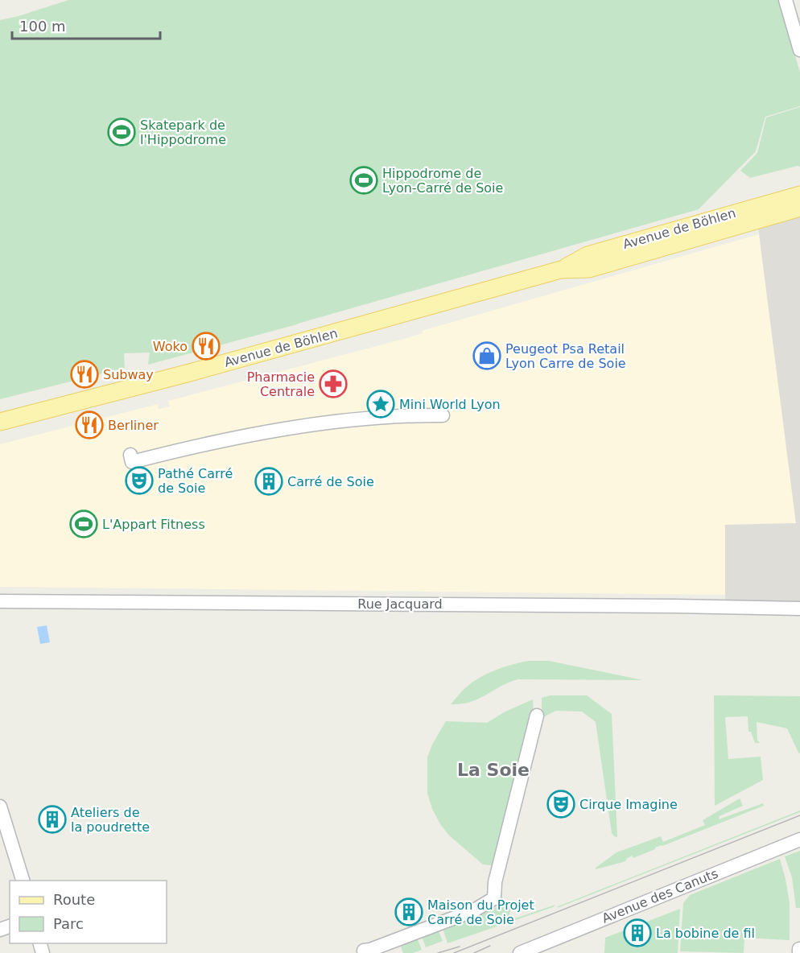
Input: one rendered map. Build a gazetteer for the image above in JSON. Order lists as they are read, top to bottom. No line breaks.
{"streets":{"main road":["Avenue de Böhlen"],"street":["Rue Jacquard","Avenue des Canuts"]},"districts":["La Soie"],"places":{"sports":["Skatepark de l'Hippodrome","Hippodrome de Lyon-Carré de Soie","L'Appart Fitness"],"restaurant":["Woko","Subway","Berliner"],"shop":["Peugeot Psa Retail Lyon Carre de Soie"],"pharmacy":["Pharmacie Centrale"],"place":["Mini World Lyon"],"theatre":["Pathé Carré de Soie","Cirque Imagine"],"building":["Carré de Soie","Ateliers de la poudrette","Maison du Projet Carré de Soie","La bobine de fil"]},"legend":["Route","Parc"],"scale_bar":"100 m"}
